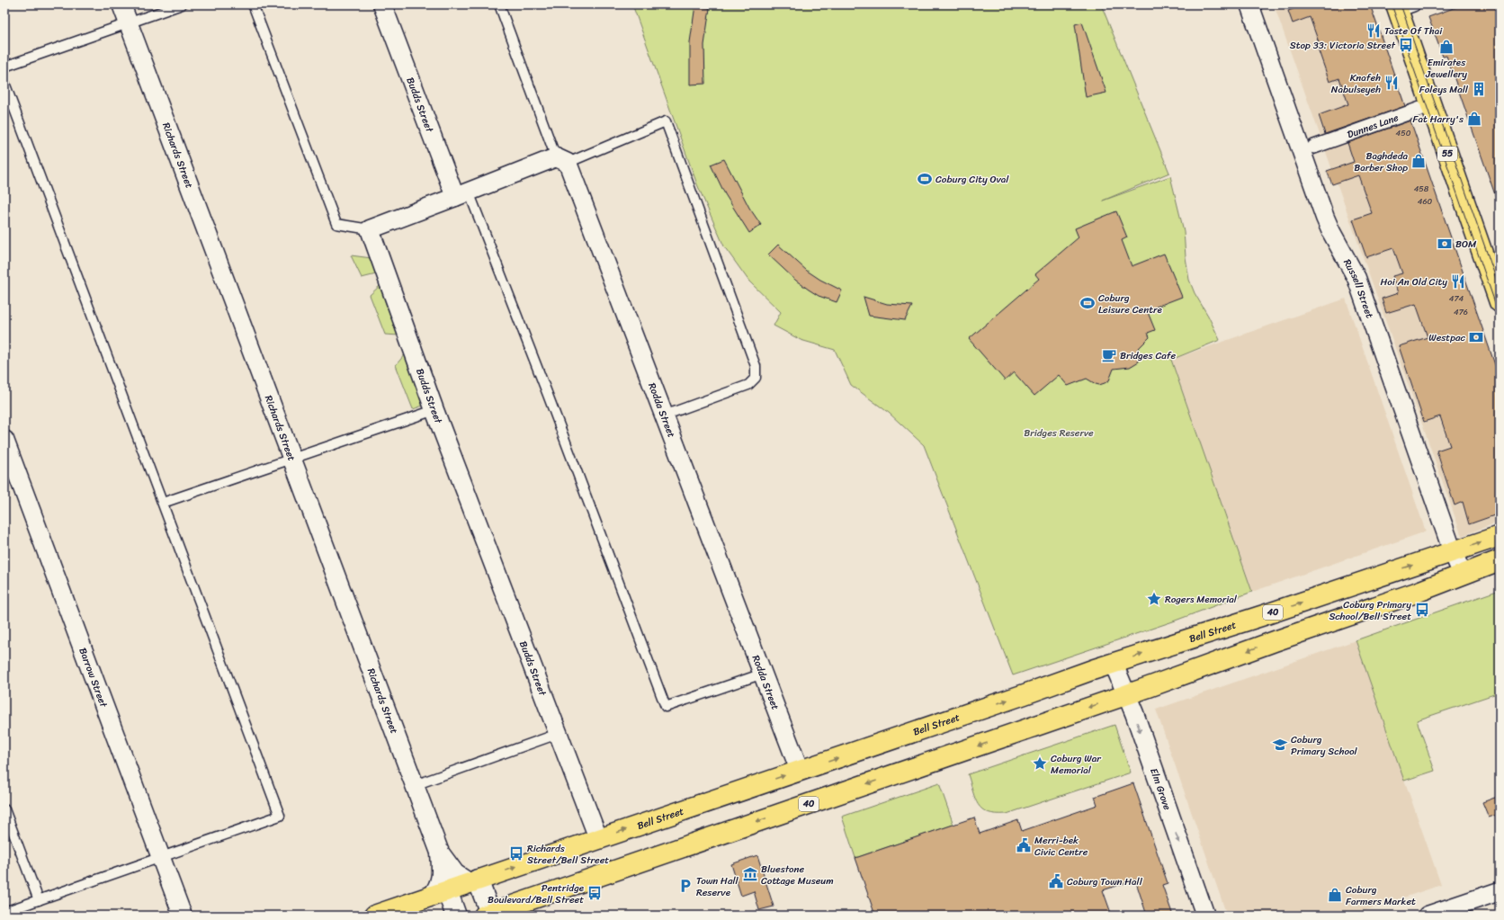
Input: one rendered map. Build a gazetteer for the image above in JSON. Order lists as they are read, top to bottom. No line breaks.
{"streets":{"highway":["55","40","Bell Street"],"street":["Budds Street","Dunnes Lane","Richards Street","Russell Street","Rodda Street","Barrow Street","Elm Grove"]},"crossings":[["Budds Street","Bell Street"],["Dunnes Lane","55"],["Richards Street","Bell Street"],["Russell Street","40"],["Russell Street","Bell Street"],["Rodda Street","Bell Street"],["40","Elm Grove"],["Bell Street","Elm Grove"]],"one_way":["Elm Grove"],"parks":["Bridges Reserve"],"places":{"restaurant":["Taste Of Thai","Knafeh Nabulseyeh","Hoi An Old City"],"bus stop":["Stop 33: Victoria Street","Coburg Primary School/Bell Street","Richards Street/Bell Street","Pentridge Boulevard/Bell Street"],"shop":["Emirates Jewellery","Fat Harry's","Baghdeda Barber Shop","Coburg Farmers Market"],"building":["Foleys Mall"],"sports":["Coburg City Oval","Coburg Leisure Centre"],"bank":["BOM","Westpac"],"cafe":["Bridges Cafe"],"place":["Rogers Memorial","Coburg War Memorial"],"school or university":["Coburg Primary School"],"public building":["Merri-bek Civic Centre","Coburg Town Hall"],"museum":["Bluestone Cottage Museum"],"parking":["Town Hall Reserve"]},"house_numbers":["450","458","460","474","476"]}
